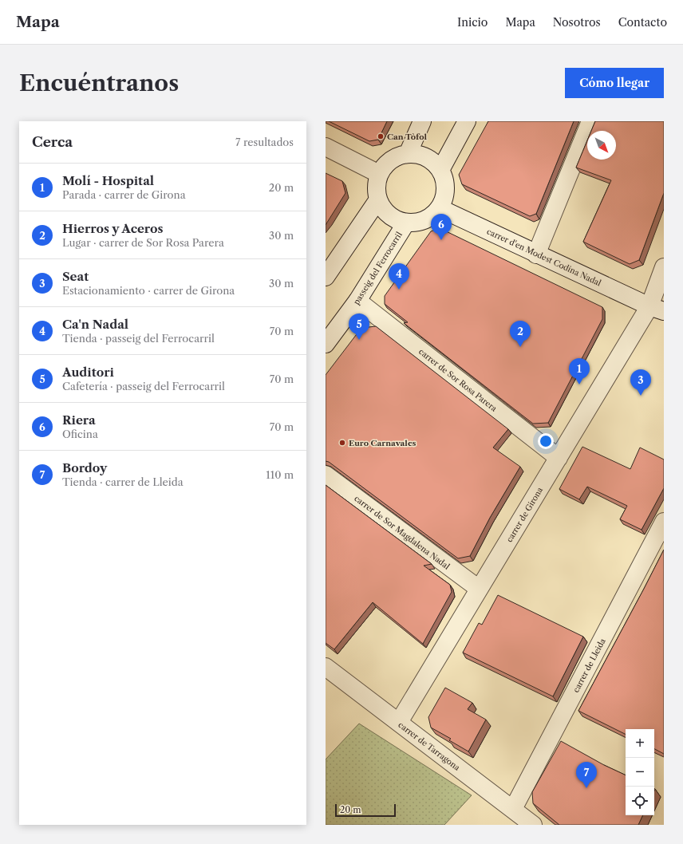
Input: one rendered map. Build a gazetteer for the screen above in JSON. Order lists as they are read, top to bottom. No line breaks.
{"streets":{"street":["carrer d'en Modest Codina Nadal","passeig del Ferrocarril","carrer de Sor Rosa Parera","carrer de Girona","carrer de Sor Magdalena Nadal","carrer de Lleida","carrer de Tarragona"]},"crossings":[["carrer d'en Modest Codina Nadal","passeig del Ferrocarril"],["carrer d'en Modest Codina Nadal","carrer de Girona"],["passeig del Ferrocarril","carrer de Sor Rosa Parera"],["carrer de Sor Rosa Parera","carrer de Girona"],["carrer de Girona","carrer de Sor Magdalena Nadal"],["carrer de Girona","carrer de Tarragona"],["carrer de Lleida","carrer de Tarragona"]],"places":["Can Tòfol","Euro Carnavales"],"scale_bar":"20 m","north":"bottom right","page":{"header":"Mapa","nav":["Inicio","Mapa","Nosotros","Contacto"],"buttons":"Cómo llegar","title":"Encuéntranos","heading":["Cerca","7 resultados"],"list":[{"mark":"1","name":"Molí - Hospital","note":"Parada · carrer de Girona","value":"20 m"},{"mark":"2","name":"Hierros y Aceros","note":"Lugar · carrer de Sor Rosa Parera","value":"30 m"},{"mark":"3","name":"Seat","note":"Estacionamiento · carrer de Girona","value":"30 m"},{"mark":"4","name":"Ca'n Nadal","note":"Tienda · passeig del Ferrocarril","value":"70 m"},{"mark":"5","name":"Auditori","note":"Cafetería · passeig del Ferrocarril","value":"70 m"},{"mark":"6","name":"Riera","note":"Oficina","value":"70 m"},{"mark":"7","name":"Bordoy","note":"Tienda · carrer de Lleida","value":"110 m"}],"pins":["6","4","5","2","1","3","7"],"map_buttons":["+","−"],"scale":"20 m"}}
